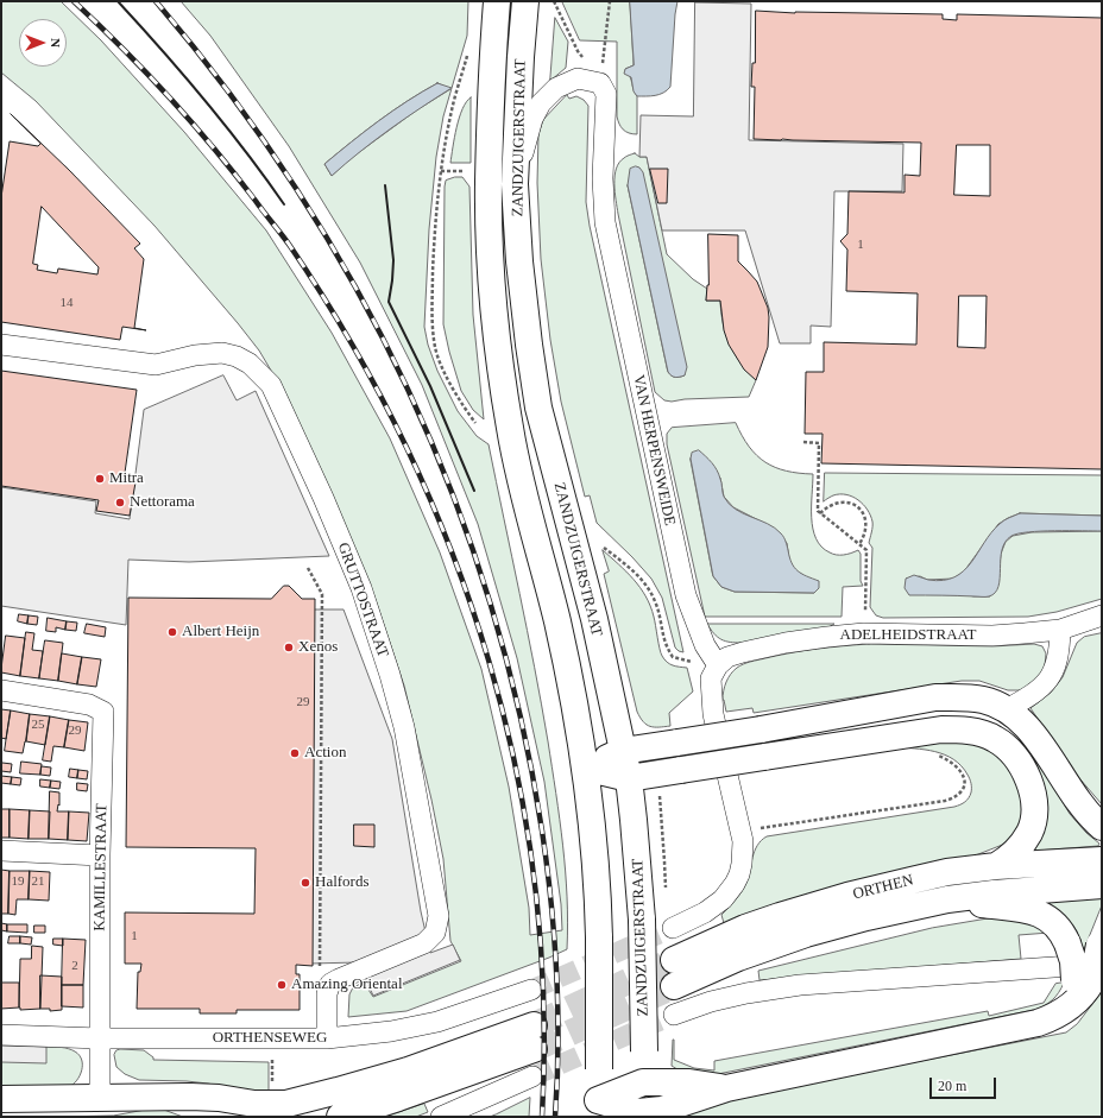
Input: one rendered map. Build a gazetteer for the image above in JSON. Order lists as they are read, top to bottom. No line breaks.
{"streets":{"main road":["ZANDZUIGERSTRAAT","ORTHEN"],"street":["VAN HERPENSWEIDE","GRUTTOSTRAAT","ADELHEIDSTRAAT","KAMILLESTRAAT","ORTHENSEWEG"]},"crossings":[["VAN HERPENSWEIDE","ADELHEIDSTRAAT"],["KAMILLESTRAAT","ORTHENSEWEG"]],"places":["Mitra","Nettorama","Albert Heijn","Xenos","Action","Halfords","Amazing Oriental"],"house_numbers":["1","14","29","25","29","19","21","1","2"],"scale_bar":"20 m","north":"right"}
